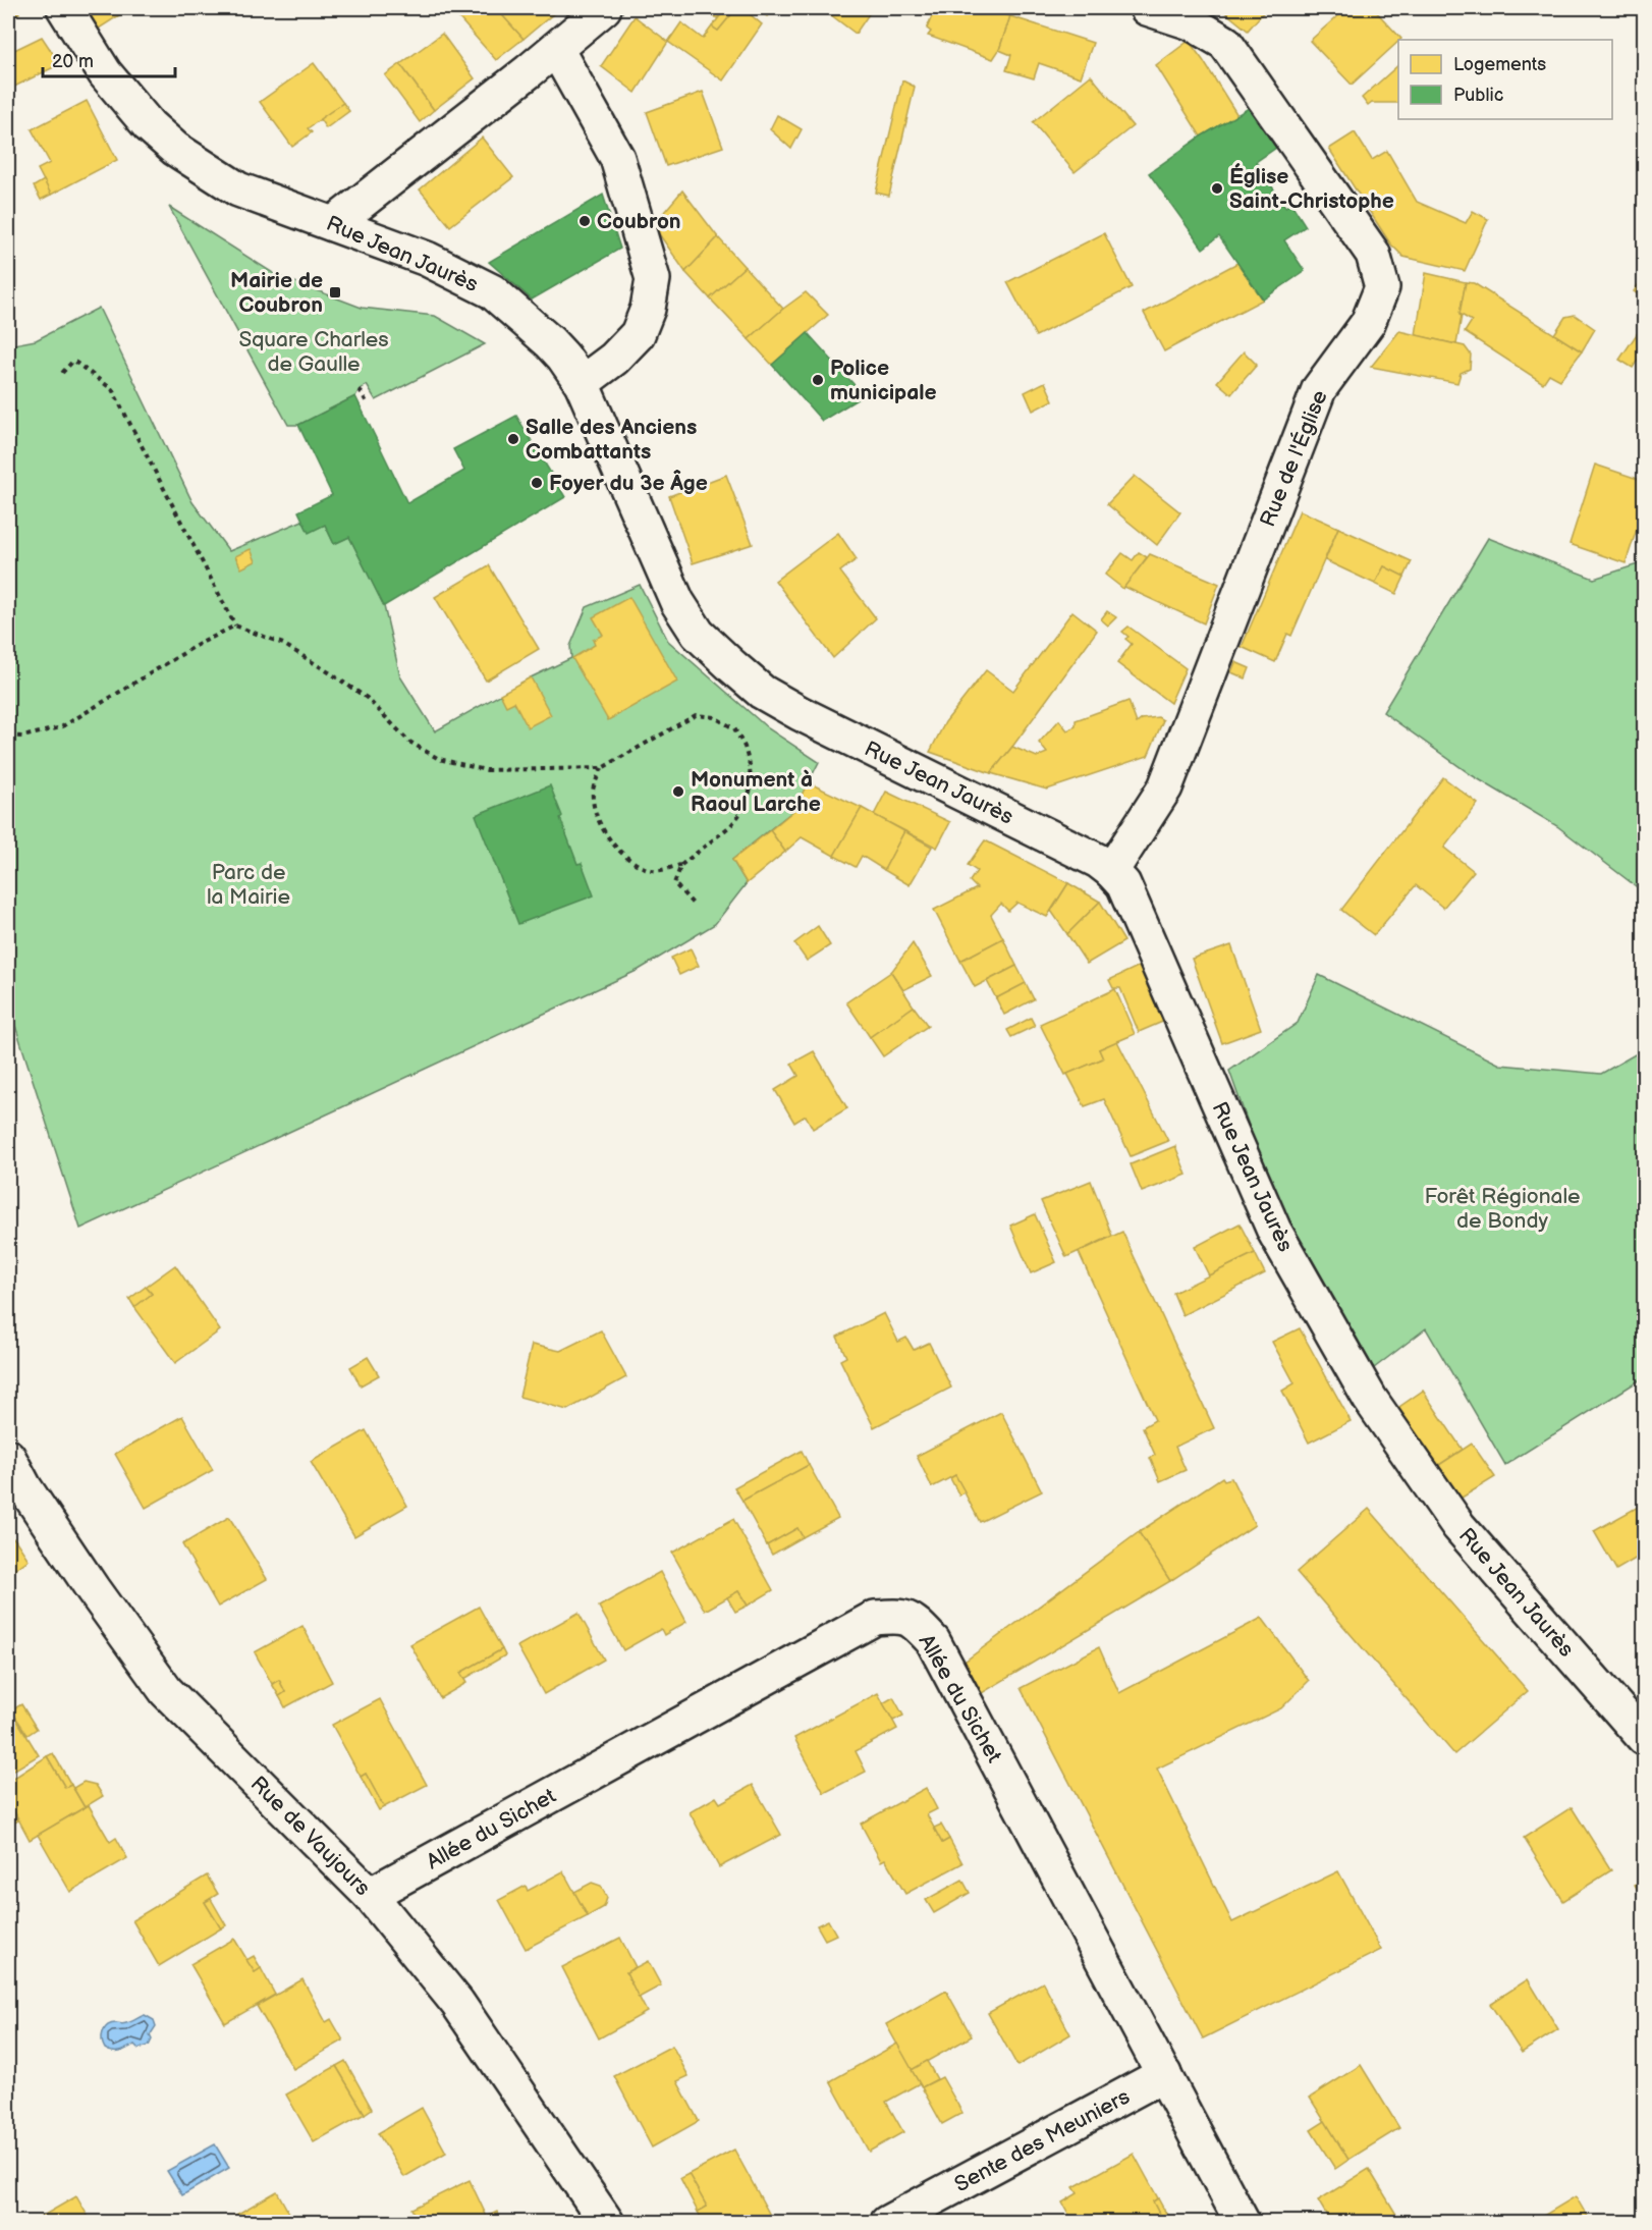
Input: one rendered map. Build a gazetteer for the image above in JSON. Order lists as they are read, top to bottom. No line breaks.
{"streets":{"street":["Rue Jean Jaurès","Rue de l'Église","Allée du Sichet","Rue de Vaujours","Sente des Meuniers"]},"crossings":[["Rue Jean Jaurès","Rue de l'Église"],["Allée du Sichet","Rue de Vaujours"],["Allée du Sichet","Sente des Meuniers"]],"parks":["Square Charles de Gaulle","Parc de la Mairie","Forêt Régionale de Bondy"],"places":{"other":["Église Saint-Christophe","Coubron","Police municipale","Salle des Anciens Combattants","Foyer du 3e Âge","Monument à Raoul Larche"],"transit":["Mairie de Coubron"]},"legend":["Logements","Public"],"scale_bar":"20 m"}
